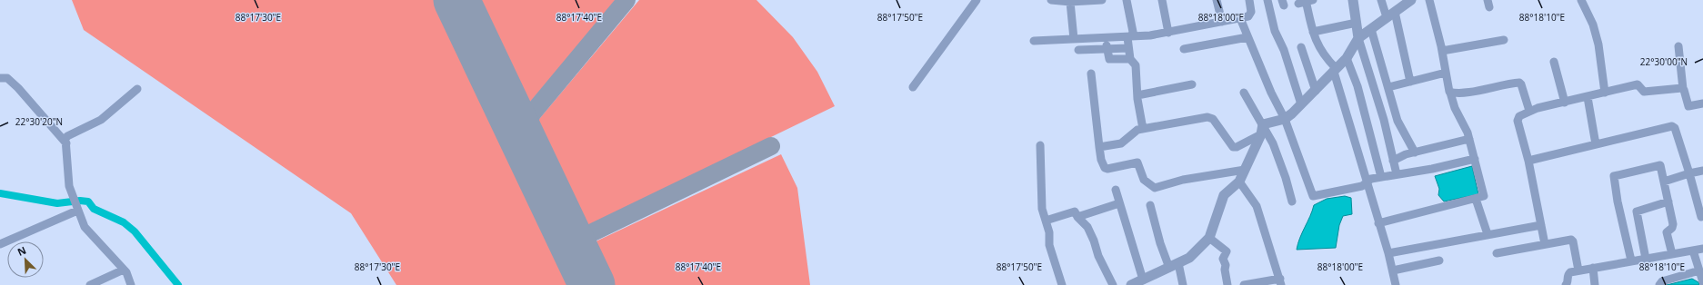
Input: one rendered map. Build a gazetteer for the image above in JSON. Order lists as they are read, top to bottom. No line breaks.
{"north":"top left","coordinates":["88°17'30\"E","88°17'40\"E","88°17'50\"E","88°18'00\"E","88°18'10\"E","22°30'00\"N","22°30'20\"N"]}
